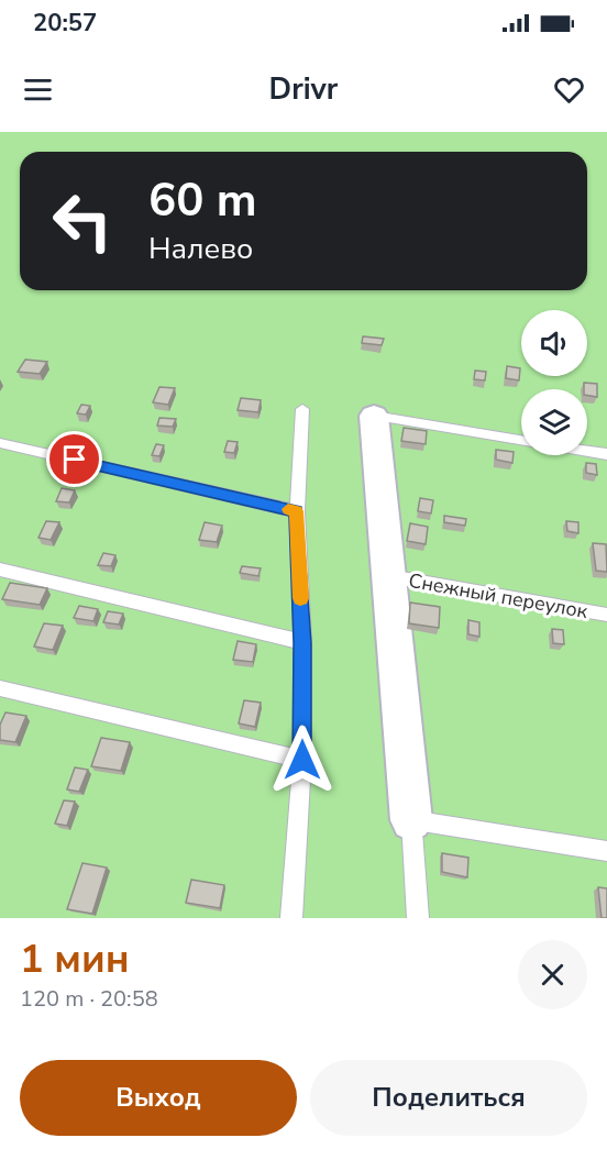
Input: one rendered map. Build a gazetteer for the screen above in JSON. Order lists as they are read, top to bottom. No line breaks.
{"streets":{"lane":["Снежный переулок"]},"page":{"status":"20:57","header":"Drivr","turn":["60 m","Налево"],"heading":["1 мин","120 m · 20:58"],"buttons":["Выход","Поделиться"]}}
